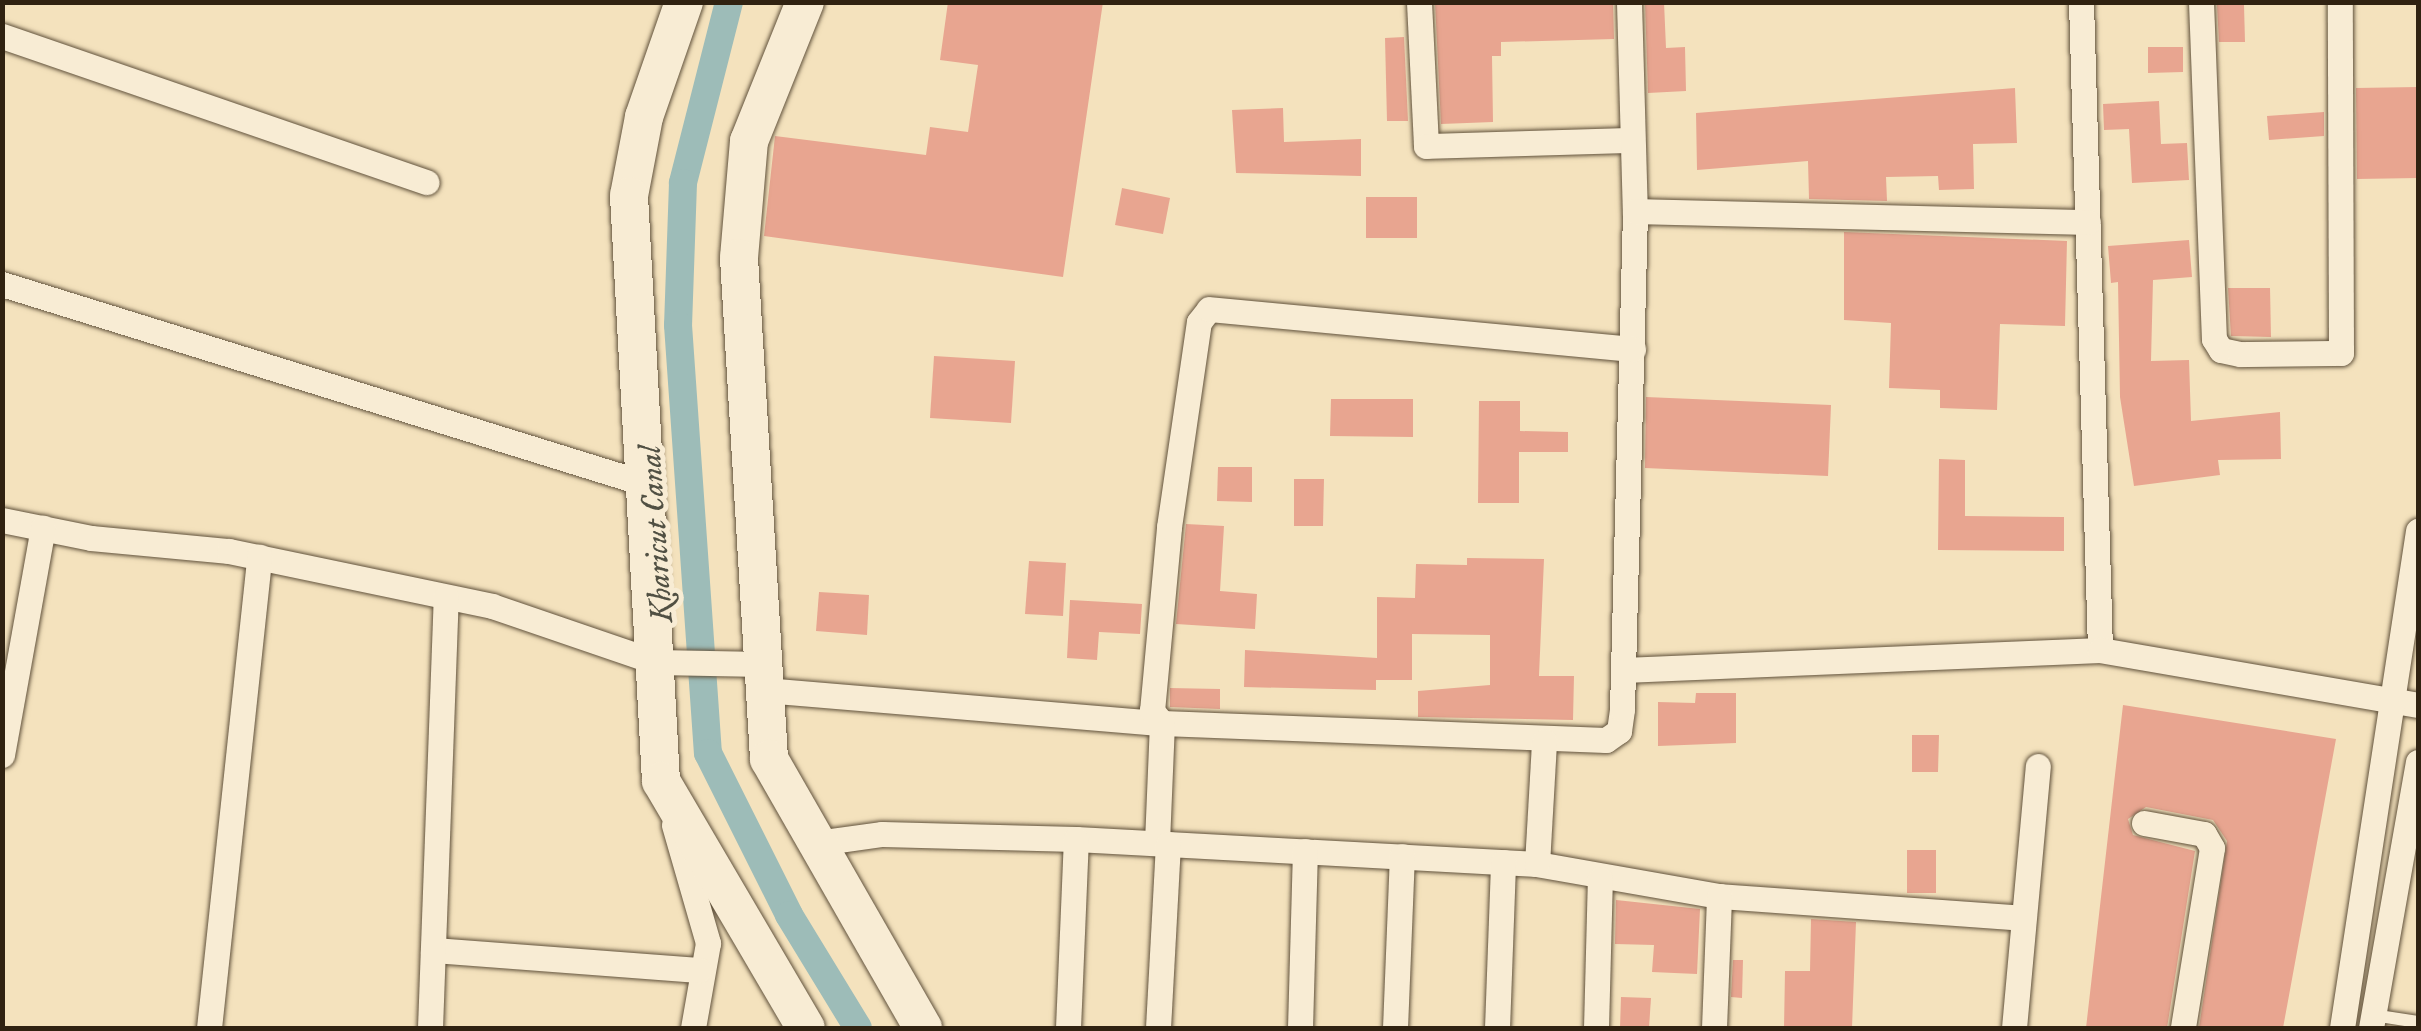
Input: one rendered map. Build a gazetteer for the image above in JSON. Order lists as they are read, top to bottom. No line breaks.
{"water":["Kharicut Canal"]}
